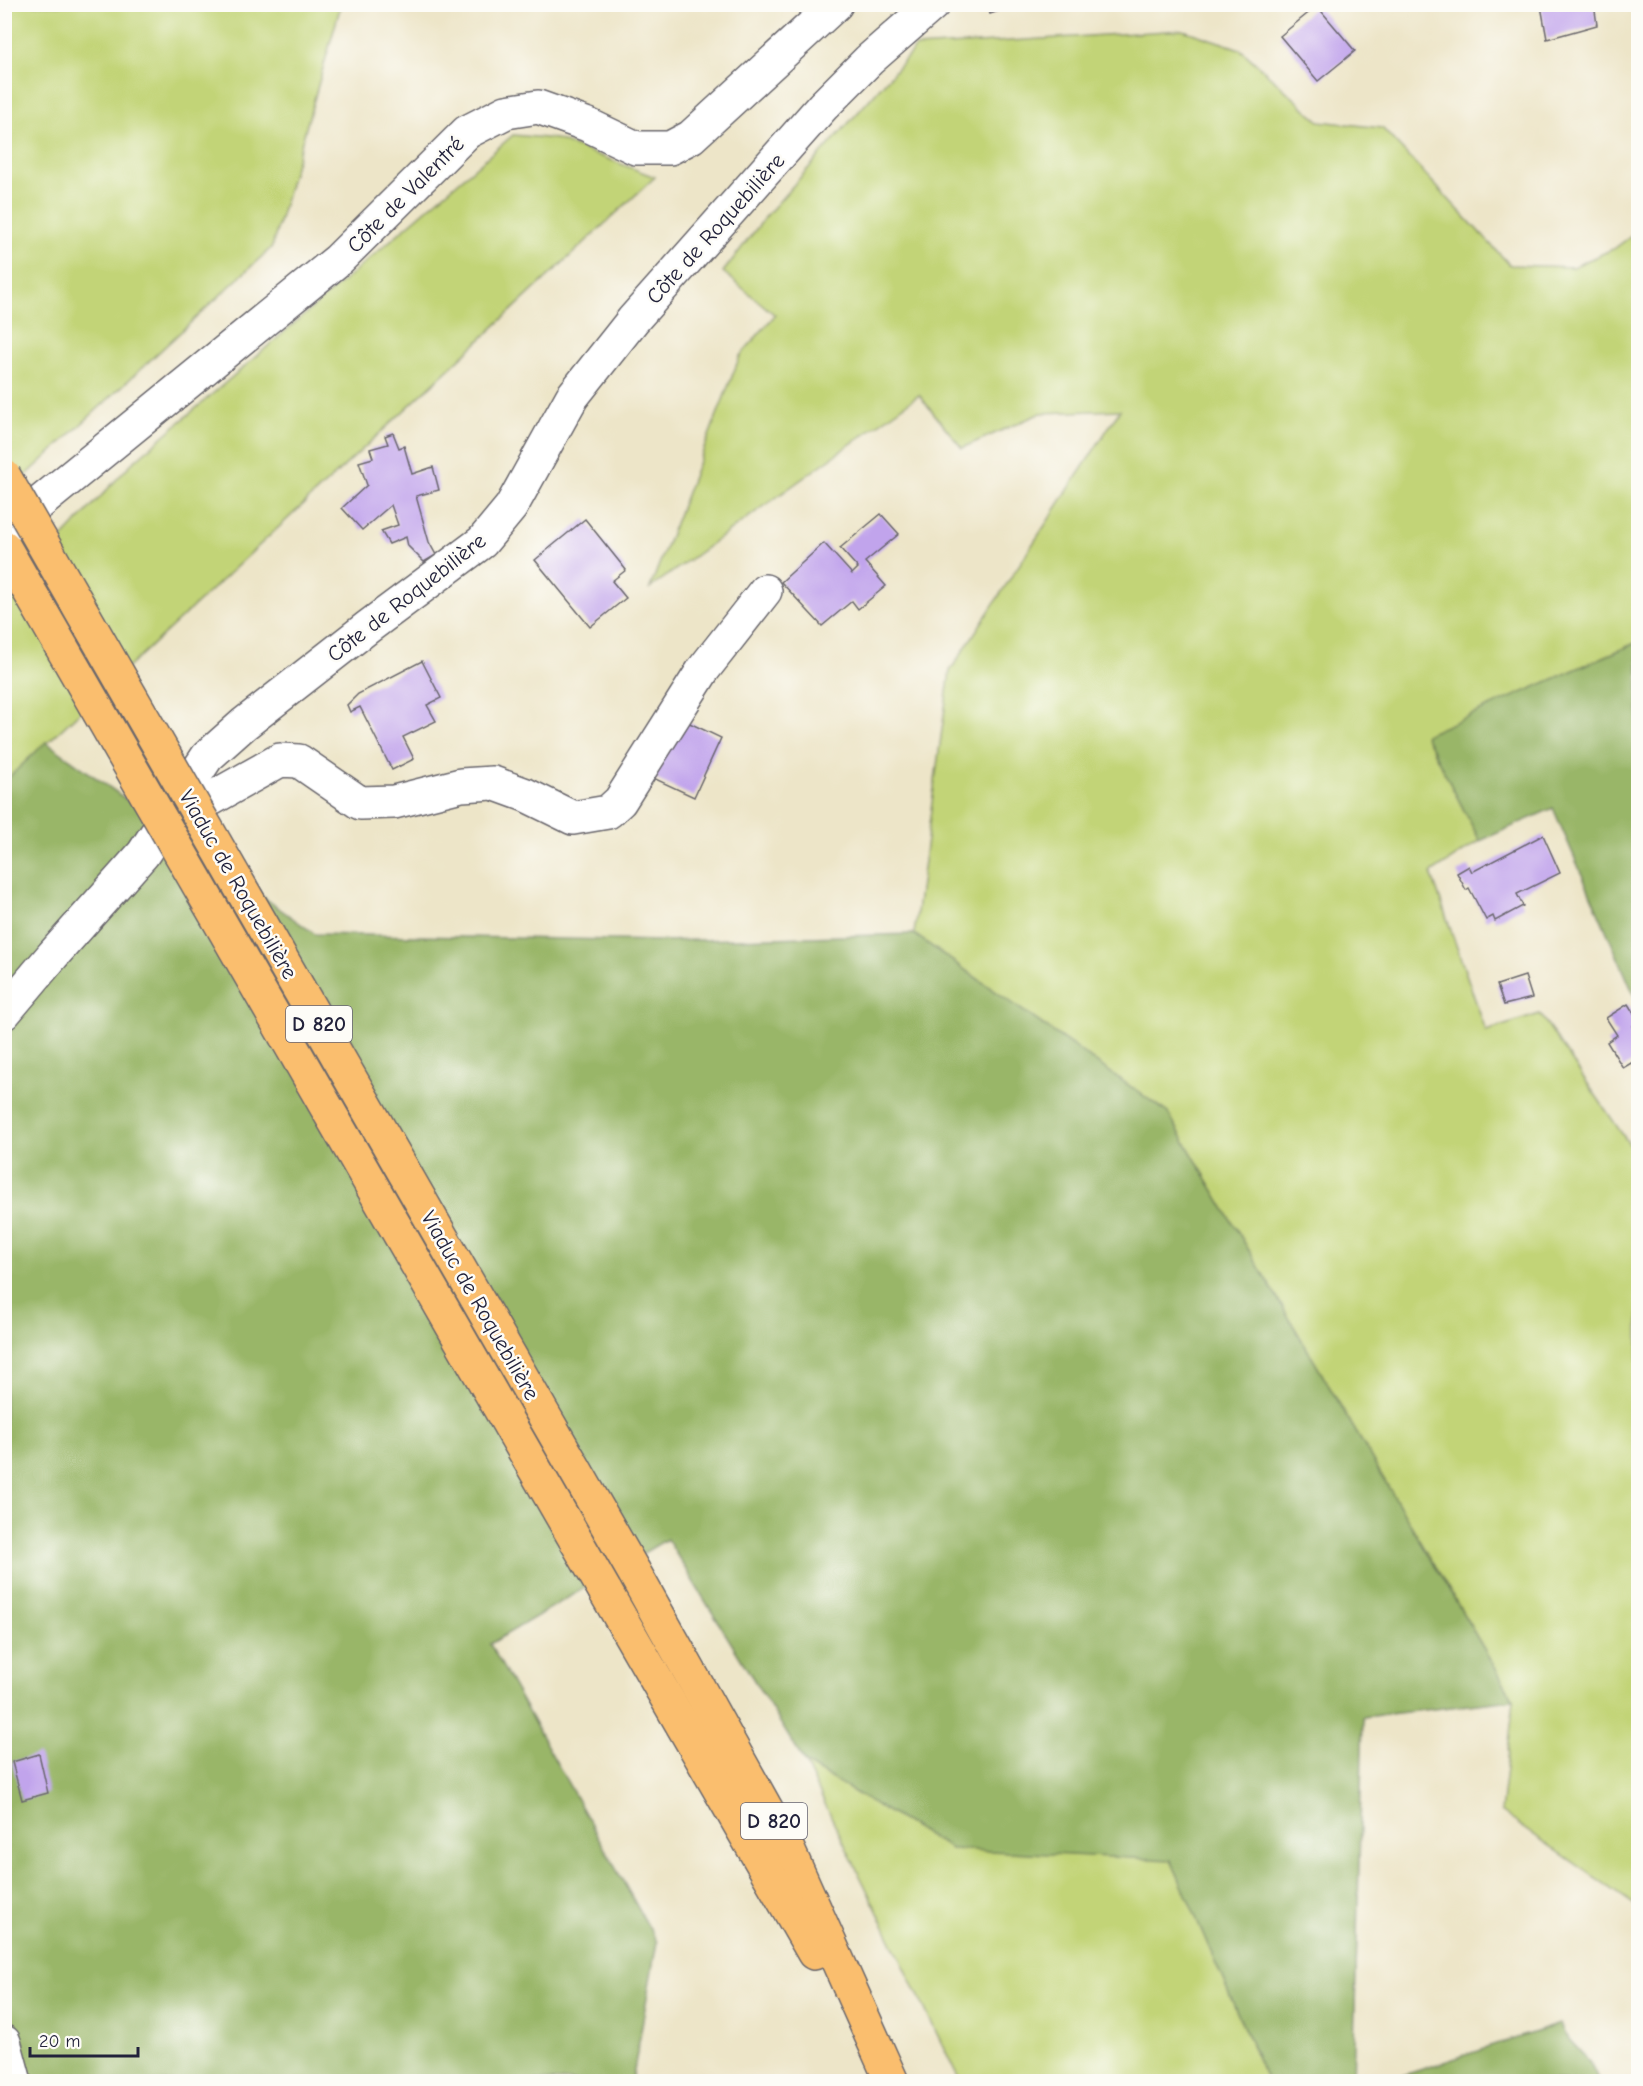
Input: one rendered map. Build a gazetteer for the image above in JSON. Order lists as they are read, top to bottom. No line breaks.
{"streets":{"main road":["Viaduc de Roquebilière","D 820"],"street":["Côte de Valentré","Côte de Roquebilière"]},"scale_bar":"20 m"}
